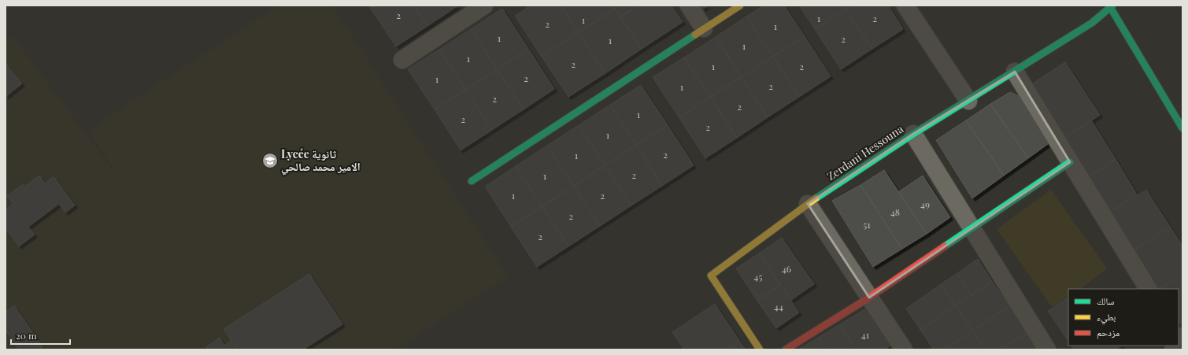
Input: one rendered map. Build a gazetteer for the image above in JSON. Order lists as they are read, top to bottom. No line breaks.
{"streets":{"street":["Zerdani Hessouna"]},"places":{"school or university":["Lycée ثانوية الامير محمد صالحي"]},"house_numbers":["2","1","2","1","2","1","1","2","1","1","1","2","1","2","2","1","2","1","2","2","1","2","2","1","2","1","2","1","1","2","49","48","2","51","2","46","45","44","41"],"legend":["سالك","بطيء","مزدحم"],"scale_bar":"20 m"}
